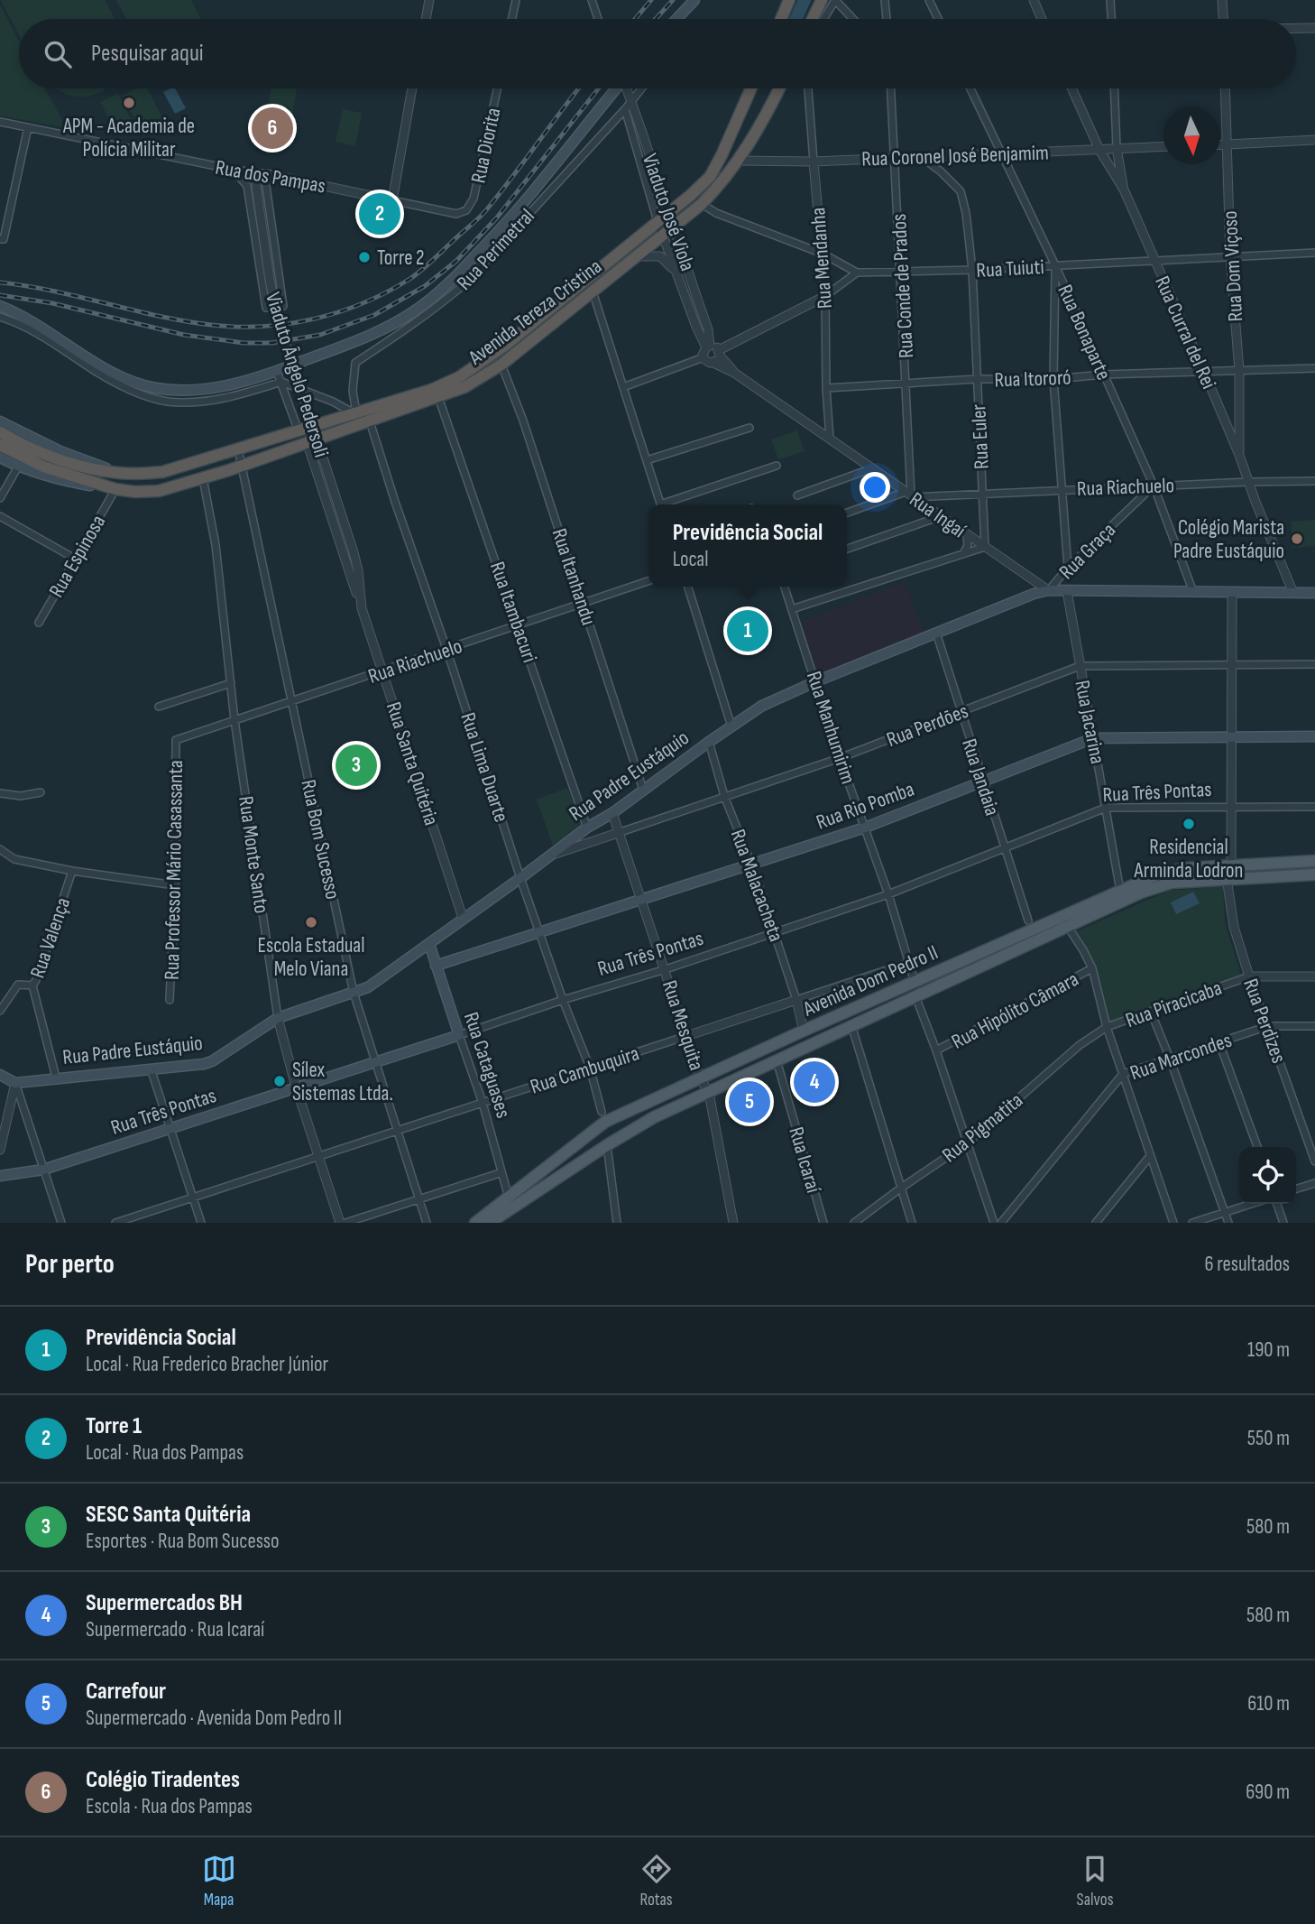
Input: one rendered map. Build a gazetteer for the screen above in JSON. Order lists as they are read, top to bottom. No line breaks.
{"streets":{"highway":["Avenida Tereza Cristina"],"main road":["Rua Padre Eustáquio","Rua Três Pontas","Rua Rio Pomba","Avenida Dom Pedro II","Rua Cataguases"],"street":["Rua Diorita","Rua Coronel José Benjamim","Rua dos Pampas","Viaduto José Viola","Rua Perimetral","Rua Mendanha","Rua Dom Viçoso","Rua Tuiuti","Rua Conde de Prados","Rua Bonaparte","Rua Curral del Rei","Viaduto Ângelo Pedersoli","Rua Itororó","Rua Euler","Rua Riachuelo","Rua Ingaí","Rua Graça","Rua Espinosa","Rua Itanhandu","Rua Itambacuri","Rua Jacarina","Rua Perdões","Rua Manhumirim","Rua Santa Quitéria","Rua Lima Duarte","Rua Jandaia","Rua Bom Sucesso","Rua Monte Santo","Rua Professor Mário Casassanta","Rua Malacacheta","Rua Valença","Rua Piracicaba","Rua Hipólito Câmara","Rua Perdizes","Rua Mesquita","Rua Marcondes","Rua Cambuquira","Rua Pigmatita","Rua Icaraí"]},"crossings":[["Rua Diorita","Rua dos Pampas"],["Rua Coronel José Benjamim","Rua Mendanha"],["Rua Coronel José Benjamim","Rua Conde de Prados"],["Rua Coronel José Benjamim","Avenida Tereza Cristina"],["Rua Coronel José Benjamim","Rua Bonaparte"],["Rua Coronel José Benjamim","Rua Curral del Rei"],["Rua Coronel José Benjamim","Rua Euler"],["Viaduto José Viola","Rua Perimetral"],["Rua Perimetral","Avenida Tereza Cristina"],["Rua Mendanha","Rua Itororó"],["Rua Mendanha","Rua Ingaí"],["Rua Dom Viçoso","Rua Tuiuti"],["Rua Dom Viçoso","Rua Curral del Rei"],["Rua Dom Viçoso","Rua Itororó"],["Rua Tuiuti","Rua Conde de Prados"],["Rua Tuiuti","Rua Bonaparte"],["Rua Tuiuti","Rua Curral del Rei"],["Rua Tuiuti","Rua Euler"],["Rua Conde de Prados","Rua Itororó"],["Rua Conde de Prados","Rua Riachuelo"],["Rua Conde de Prados","Rua Ingaí"],["Avenida Tereza Cristina","Rua Espinosa"],["Avenida Tereza Cristina","Rua Itanhandu"],["Avenida Tereza Cristina","Rua Itambacuri"],["Avenida Tereza Cristina","Rua Santa Quitéria"],["Avenida Tereza Cristina","Rua Lima Duarte"],["Avenida Tereza Cristina","Rua Bom Sucesso"],["Avenida Tereza Cristina","Rua Monte Santo"],["Rua Bonaparte","Rua Itororó"],["Rua Bonaparte","Rua Riachuelo"],["Rua Bonaparte","Rua Graça"],["Rua Bonaparte","Rua Padre Eustáquio"],["Rua Curral del Rei","Rua Itororó"],["Rua Curral del Rei","Rua Riachuelo"],["Rua Curral del Rei","Rua Padre Eustáquio"],["Viaduto Ângelo Pedersoli","Rua Santa Quitéria"],["Rua Itororó","Rua Euler"],["Rua Euler","Rua Riachuelo"],["Rua Euler","Rua Ingaí"],["Rua Riachuelo","Rua Ingaí"],["Rua Riachuelo","Rua Graça"],["Rua Riachuelo","Rua Itanhandu"],["Rua Riachuelo","Rua Itambacuri"],["Rua Riachuelo","Rua Santa Quitéria"],["Rua Riachuelo","Rua Lima Duarte"],["Rua Riachuelo","Rua Bom Sucesso"],["Rua Riachuelo","Rua Monte Santo"],["Rua Riachuelo","Rua Professor Mário Casassanta"],["Rua Ingaí","Rua Graça"],["Rua Ingaí","Rua Padre Eustáquio"],["Rua Graça","Rua Padre Eustáquio"],["Rua Itanhandu","Rua Padre Eustáquio"],["Rua Itambacuri","Rua Padre Eustáquio"],["Rua Jacarina","Rua Perdões"],["Rua Jacarina","Rua Padre Eustáquio"],["Rua Jacarina","Rua Três Pontas"],["Rua Jacarina","Rua Rio Pomba"],["Rua Jacarina","Avenida Dom Pedro II"],["Rua Perdões","Rua Manhumirim"],["Rua Perdões","Rua Padre Eustáquio"],["Rua Perdões","Rua Jandaia"],["Rua Perdões","Rua Malacacheta"],["Rua Perdões","Rua Mesquita"],["Rua Manhumirim","Rua Padre Eustáquio"],["Rua Manhumirim","Rua Três Pontas"],["Rua Manhumirim","Rua Rio Pomba"],["Rua Manhumirim","Avenida Dom Pedro II"],["Rua Manhumirim","Rua Cambuquira"],["Rua Santa Quitéria","Rua Padre Eustáquio"],["Rua Lima Duarte","Rua Padre Eustáquio"],["Rua Lima Duarte","Rua Três Pontas"],["Rua Lima Duarte","Rua Rio Pomba"],["Rua Lima Duarte","Rua Cambuquira"],["Rua Padre Eustáquio","Rua Jandaia"],["Rua Padre Eustáquio","Rua Bom Sucesso"],["Rua Padre Eustáquio","Rua Monte Santo"],["Rua Padre Eustáquio","Rua Malacacheta"],["Rua Padre Eustáquio","Rua Valença"],["Rua Padre Eustáquio","Rua Mesquita"],["Rua Padre Eustáquio","Rua Cataguases"],["Rua Jandaia","Rua Três Pontas"],["Rua Jandaia","Rua Rio Pomba"],["Rua Três Pontas","Rua Bom Sucesso"],["Rua Três Pontas","Rua Monte Santo"],["Rua Três Pontas","Rua Malacacheta"],["Rua Três Pontas","Rua Mesquita"],["Rua Três Pontas","Rua Cataguases"],["Rua Rio Pomba","Rua Malacacheta"],["Rua Rio Pomba","Rua Mesquita"],["Rua Rio Pomba","Rua Cataguases"],["Rua Bom Sucesso","Rua Cambuquira"],["Rua Monte Santo","Rua Cambuquira"],["Rua Malacacheta","Avenida Dom Pedro II"],["Rua Malacacheta","Rua Cambuquira"],["Avenida Dom Pedro II","Rua Perdizes"],["Avenida Dom Pedro II","Rua Mesquita"],["Avenida Dom Pedro II","Rua Cataguases"],["Avenida Dom Pedro II","Rua Icaraí"],["Rua Piracicaba","Rua Perdizes"],["Rua Piracicaba","Rua Pigmatita"],["Rua Perdizes","Rua Marcondes"],["Rua Mesquita","Rua Cambuquira"],["Rua Cataguases","Rua Cambuquira"]],"places":["APM - Academia de Polícia Militar","Torre 2","Colégio Marista Padre Eustáquio","Residencial Arminda Lodron","Escola Estadual Melo Viana","Sílex Sistemas Ltda."],"north":"bottom","page":{"search":"Pesquisar aqui","pins":["6","2","1","3","4","5"],"popup":["Previdência Social","Local"],"heading":["Por perto","6 resultados"],"list":[{"mark":"1","name":"Previdência Social","note":"Local · Rua Frederico Bracher Júnior","value":"190 m"},{"mark":"2","name":"Torre 1","note":"Local · Rua dos Pampas","value":"550 m"},{"mark":"3","name":"SESC Santa Quitéria","note":"Esportes · Rua Bom Sucesso","value":"580 m"},{"mark":"4","name":"Supermercados BH","note":"Supermercado · Rua Icaraí","value":"580 m"},{"mark":"5","name":"Carrefour","note":"Supermercado · Avenida Dom Pedro II","value":"610 m"},{"mark":"6","name":"Colégio Tiradentes","note":"Escola · Rua dos Pampas","value":"690 m"}],"nav":["Mapa","Rotas","Salvos"]}}
